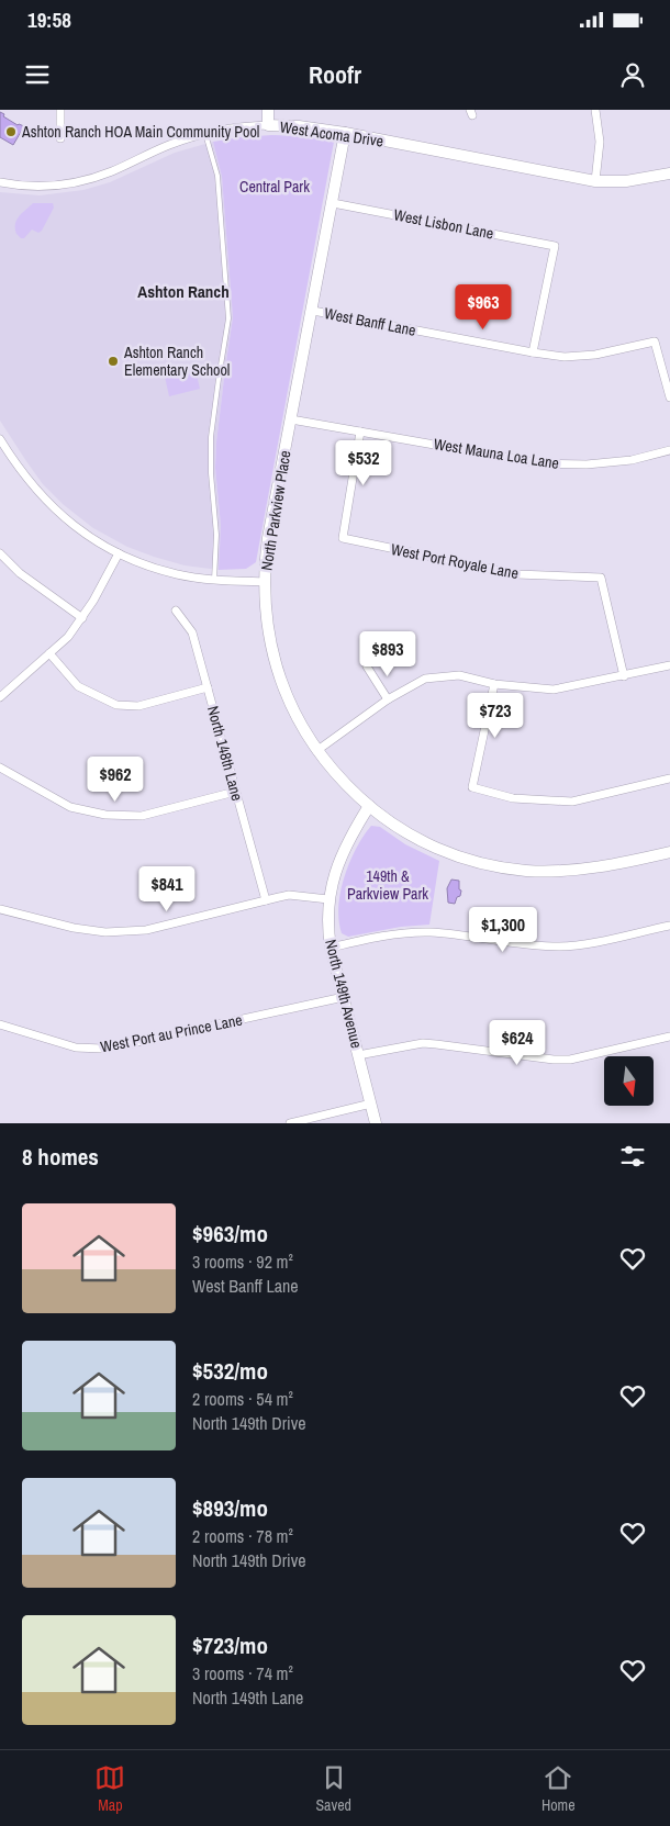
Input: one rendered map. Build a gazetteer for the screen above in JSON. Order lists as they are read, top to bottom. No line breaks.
{"streets":{"street":["West Acoma Drive","West Lisbon Lane","West Banff Lane","West Mauna Loa Lane","North Parkview Place","West Port Royale Lane","North 148th Lane","North 149th Avenue","West Port au Prince Lane"]},"crossings":[["West Acoma Drive","North Parkview Place"],["West Lisbon Lane","West Banff Lane"],["West Lisbon Lane","North Parkview Place"],["West Banff Lane","North Parkview Place"],["West Mauna Loa Lane","North Parkview Place"],["West Mauna Loa Lane","West Port Royale Lane"],["North Parkview Place","North 149th Avenue"],["North 149th Avenue","West Port au Prince Lane"]],"districts":["Ashton Ranch"],"parks":["Central Park","149th & Parkview Park"],"places":["Ashton Ranch HOA Main Community Pool","Ashton Ranch Elementary School"],"north":"bottom","page":{"status":"19:58","header":"Roofr","price":["$963","$532","$893","$723","$962","$841","$1,300","$624"],"heading":"8 homes","list":[{"name":"$963/mo","note":"3 rooms · 92 m² · West Banff Lane"},{"name":"$532/mo","note":"2 rooms · 54 m² · North 149th Drive"},{"name":"$893/mo","note":"2 rooms · 78 m² · North 149th Drive"},{"name":"$723/mo","note":"3 rooms · 74 m² · North 149th Lane"}],"tabs":["Map","Saved","Home"]}}
